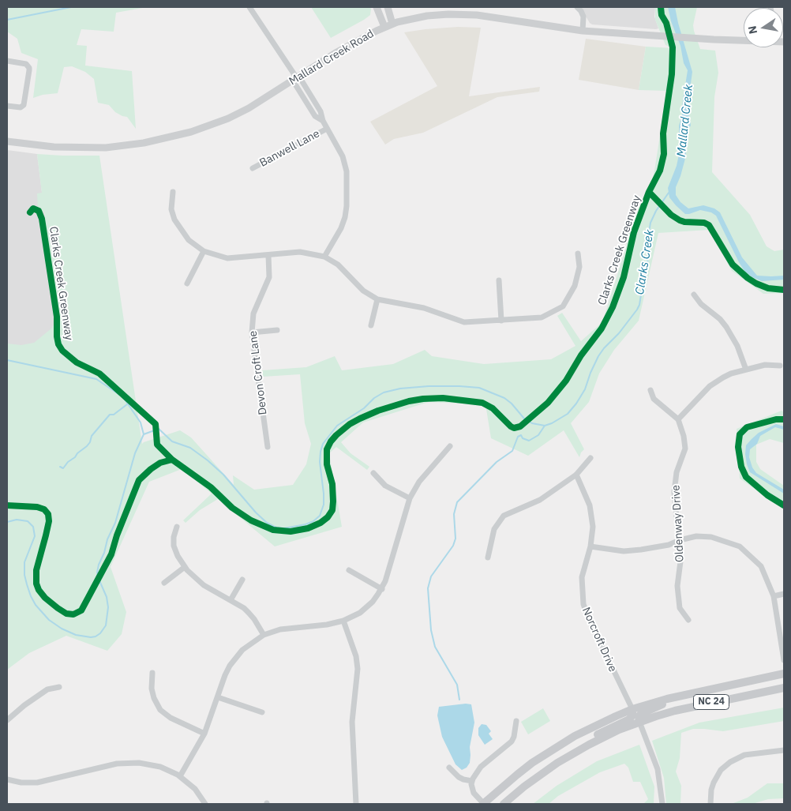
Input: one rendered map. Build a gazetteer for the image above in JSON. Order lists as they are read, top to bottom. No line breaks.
{"streets":{"main road":["Mallard Creek Road","NC 24"],"street":["Banwell Lane","Devon Croft Lane","Oldenway Drive","Norcroft Drive"],"cycle path":["Clarks Creek Greenway"]},"crossings":[["Norcroft Drive","NC 24"]],"water":["Mallard Creek","Clarks Creek"],"north":"left"}
